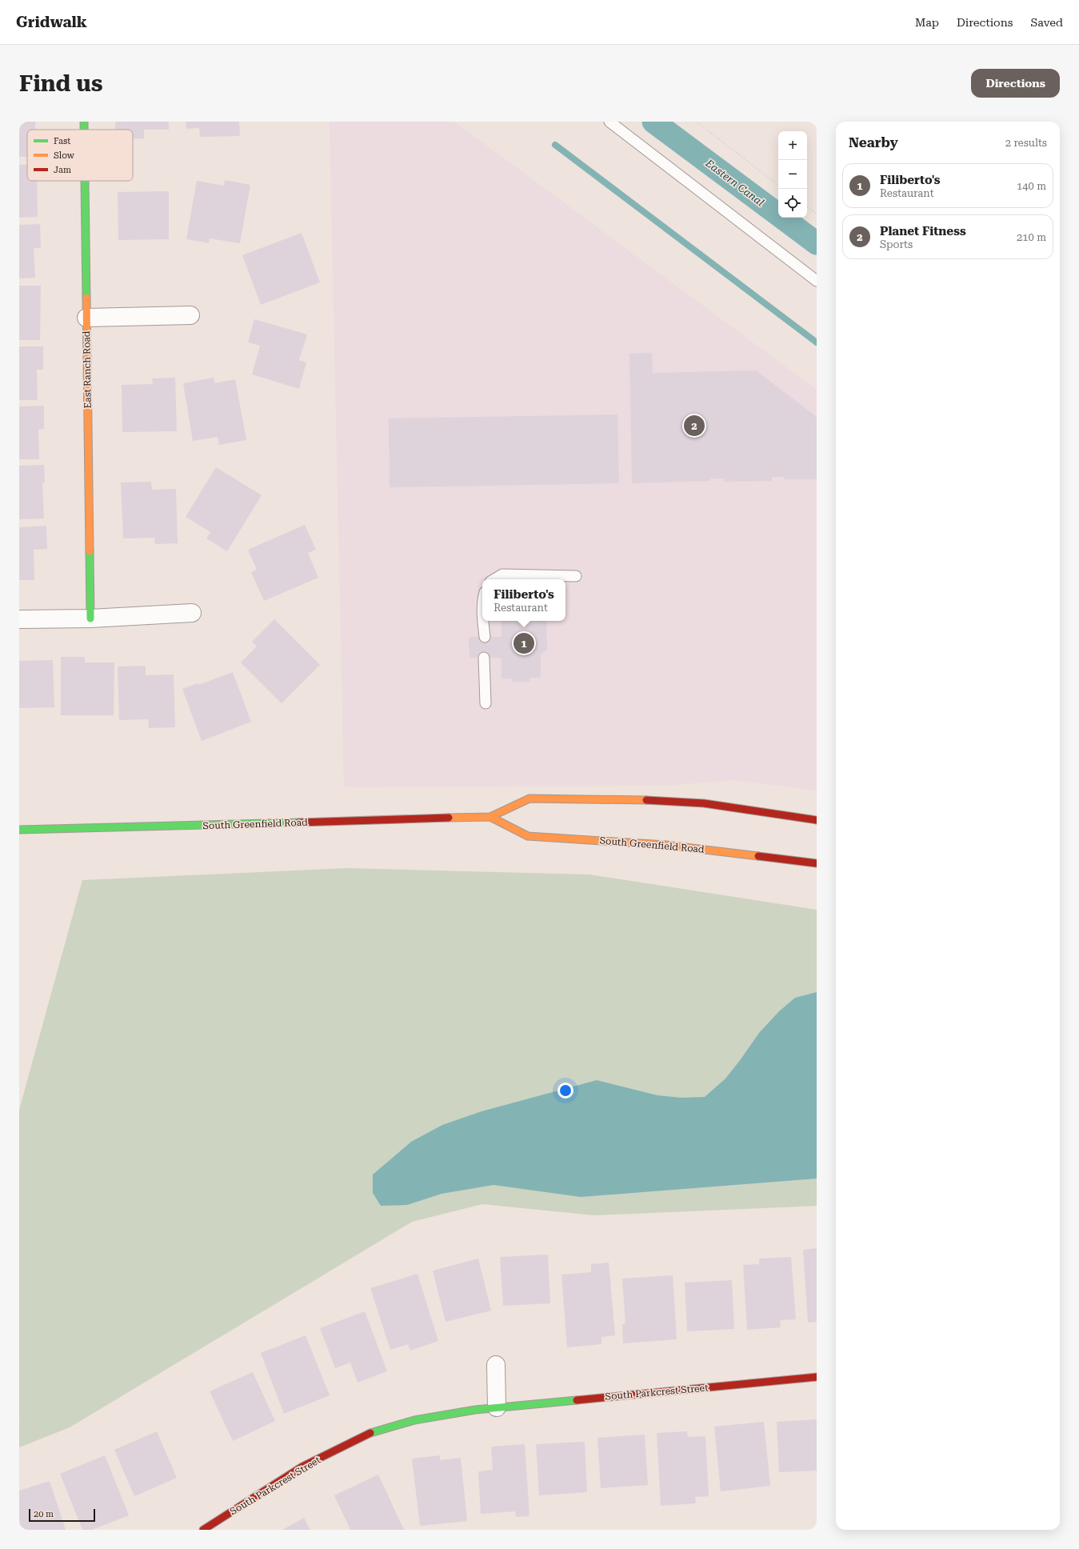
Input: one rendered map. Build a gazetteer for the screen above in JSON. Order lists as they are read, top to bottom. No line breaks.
{"streets":{"street":["East Ranch Road","South Greenfield Road","South Parkcrest Street"]},"water":["Eastern Canal"],"legend":["Fast","Slow","Jam"],"scale_bar":"20 m","page":{"header":"Gridwalk","nav":["Map","Directions","Saved"],"buttons":"Directions","title":"Find us","heading":["Nearby","2 results"],"map_buttons":["+","−"],"list":[{"mark":"1","name":"Filiberto's","note":"Restaurant","value":"140 m"},{"mark":"2","name":"Planet Fitness","note":"Sports","value":"210 m"}],"pins":["2","1"],"popup":["Filiberto's","Restaurant"],"scale":"20 m"}}
